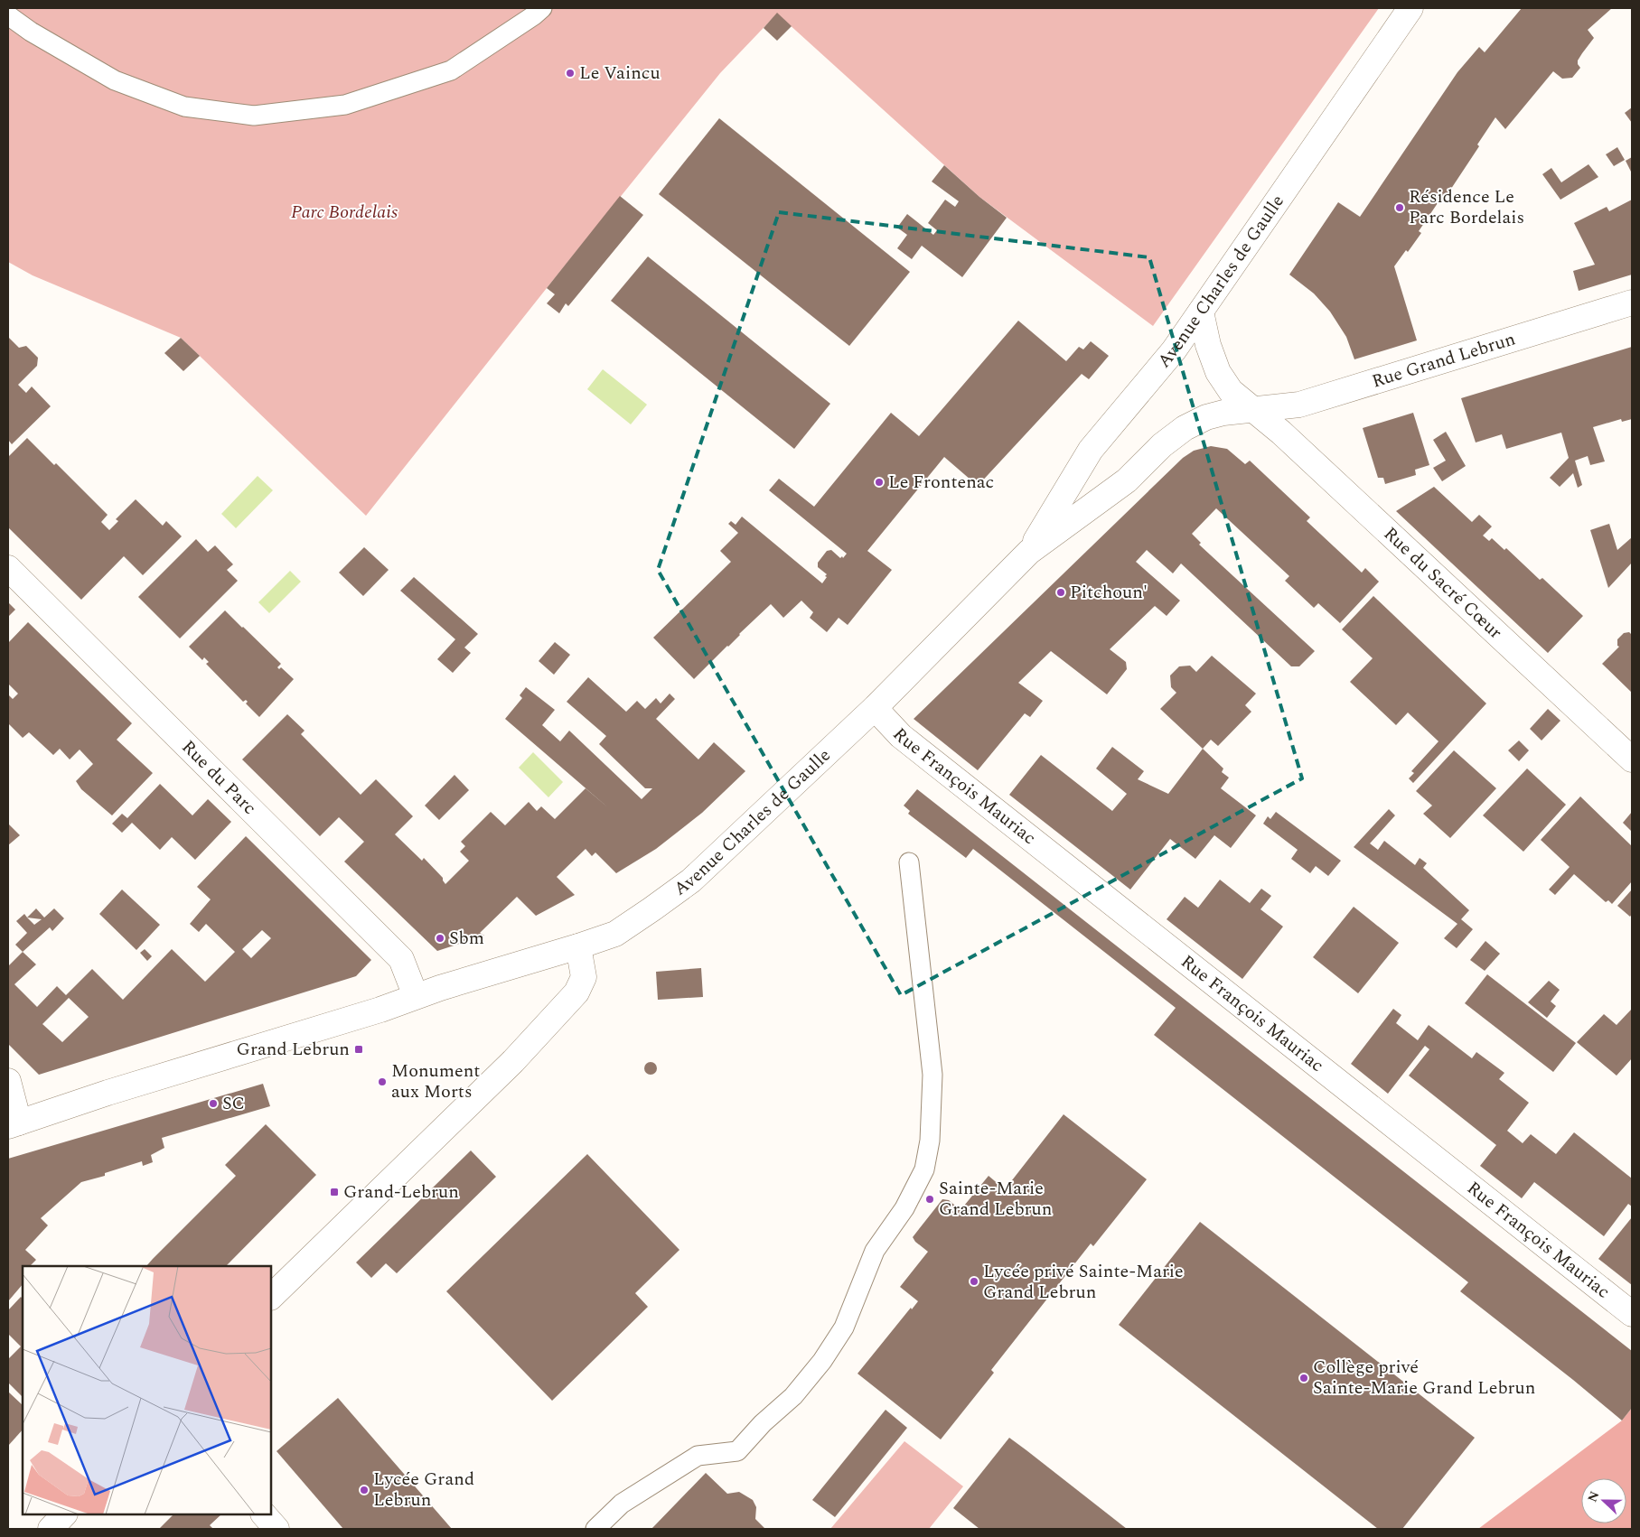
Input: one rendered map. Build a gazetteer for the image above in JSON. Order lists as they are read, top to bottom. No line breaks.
{"streets":{"street":["Avenue Charles de Gaulle","Rue Grand Lebrun","Rue du Sacré Cœur","Rue du Parc","Rue François Mauriac"]},"crossings":[["Avenue Charles de Gaulle","Rue Grand Lebrun"],["Avenue Charles de Gaulle","Rue du Sacré Cœur"],["Avenue Charles de Gaulle","Rue du Parc"],["Avenue Charles de Gaulle","Rue François Mauriac"],["Rue Grand Lebrun","Rue du Sacré Cœur"]],"parks":["Parc Bordelais"],"places":{"other":["Le Vaincu","Résidence Le Parc Bordelais","Le Frontenac","Pitchoun'","Sbm","Monument aux Morts","SC","Sainte-Marie Grand Lebrun","Lycée privé Sainte-Marie Grand Lebrun","Collège privé Sainte-Marie Grand Lebrun","Lycée Grand Lebrun"],"transit":["Grand Lebrun","Grand-Lebrun"]},"north":"left"}
